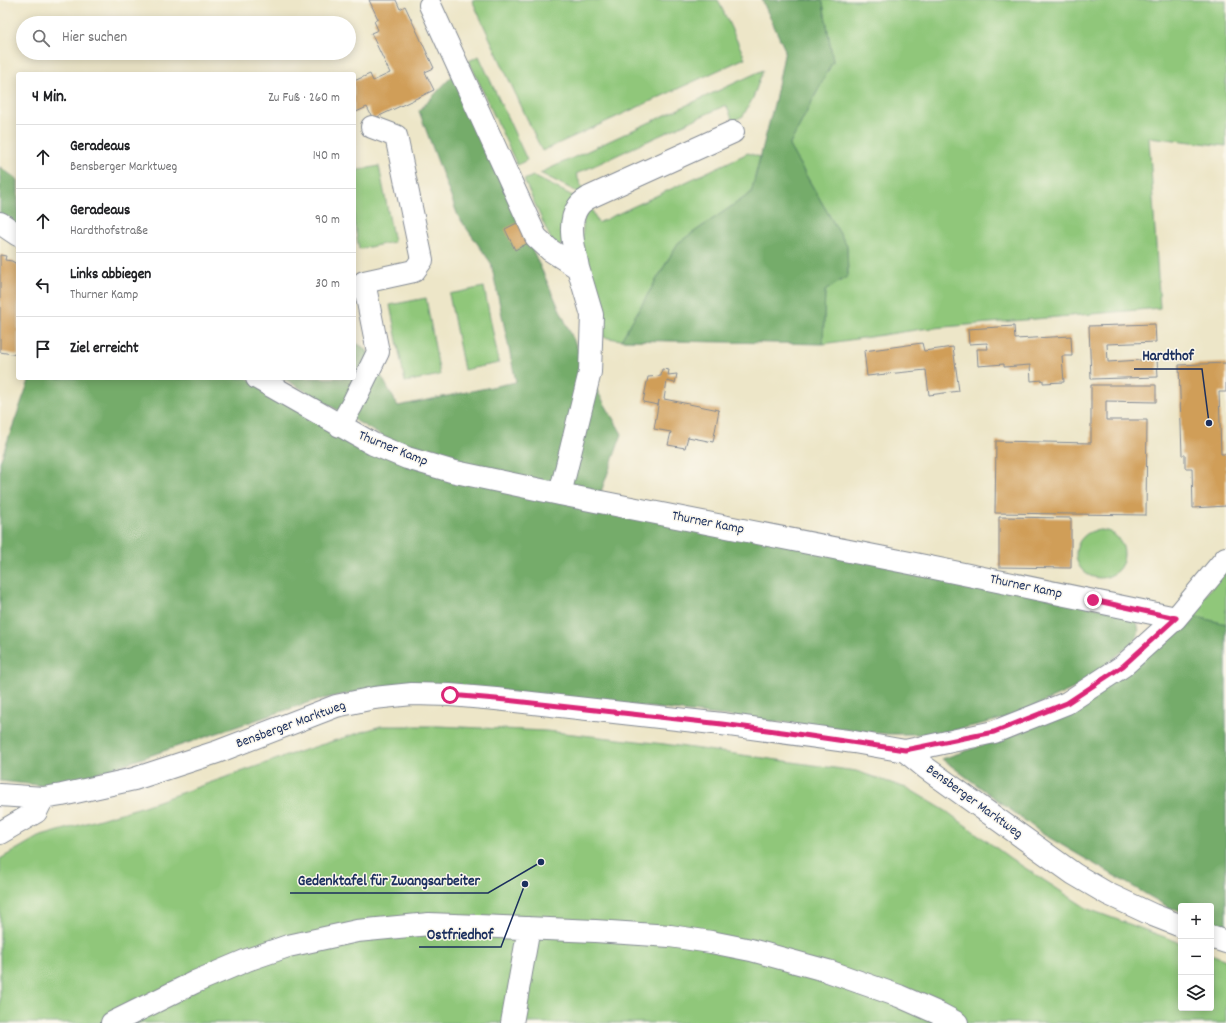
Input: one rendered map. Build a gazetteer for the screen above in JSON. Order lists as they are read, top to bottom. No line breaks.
{"streets":{"street":["Thurner Kamp","Bensberger Marktweg"]},"places":["Hardthof","Gedenktafel für Zwangsarbeiter","Ostfriedhof"],"page":{"search":"Hier suchen","heading":["4 Min.","Zu Fuß · 260 m"],"list":[["Geradeaus","Bensberger Marktweg","140 m"],["Geradeaus","Hardthofstraße","90 m"],["Links abbiegen","Thurner Kamp","30 m"],"Ziel erreicht"],"map_buttons":["+","−"]}}
